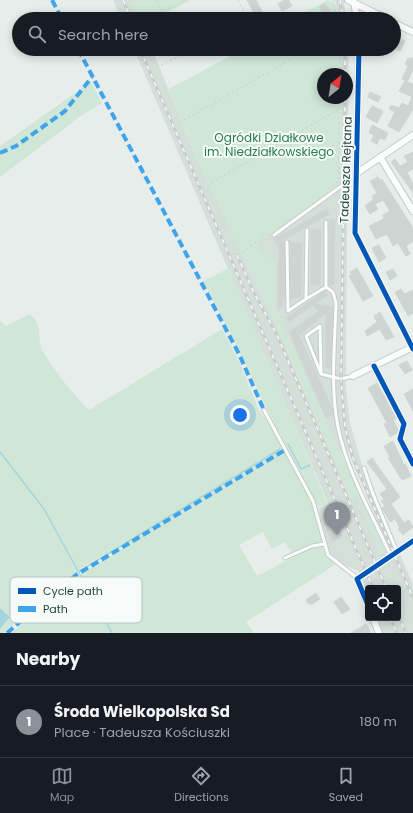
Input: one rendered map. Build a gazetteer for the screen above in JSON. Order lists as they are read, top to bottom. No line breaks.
{"streets":{"street":["Tadeusza Rejtana"]},"parks":["Ogródki Działkowe im. Niedziałkowskiego"],"legend":["Cycle path","Path"],"north":"top right","page":{"search":"Search here","pins":"1","heading":"Nearby","list":[{"mark":"1","name":"Środa Wielkopolska Sd","note":"Place · Tadeusza Kościuszki","value":"180 m"}],"nav":["Map","Directions","Saved"]}}
